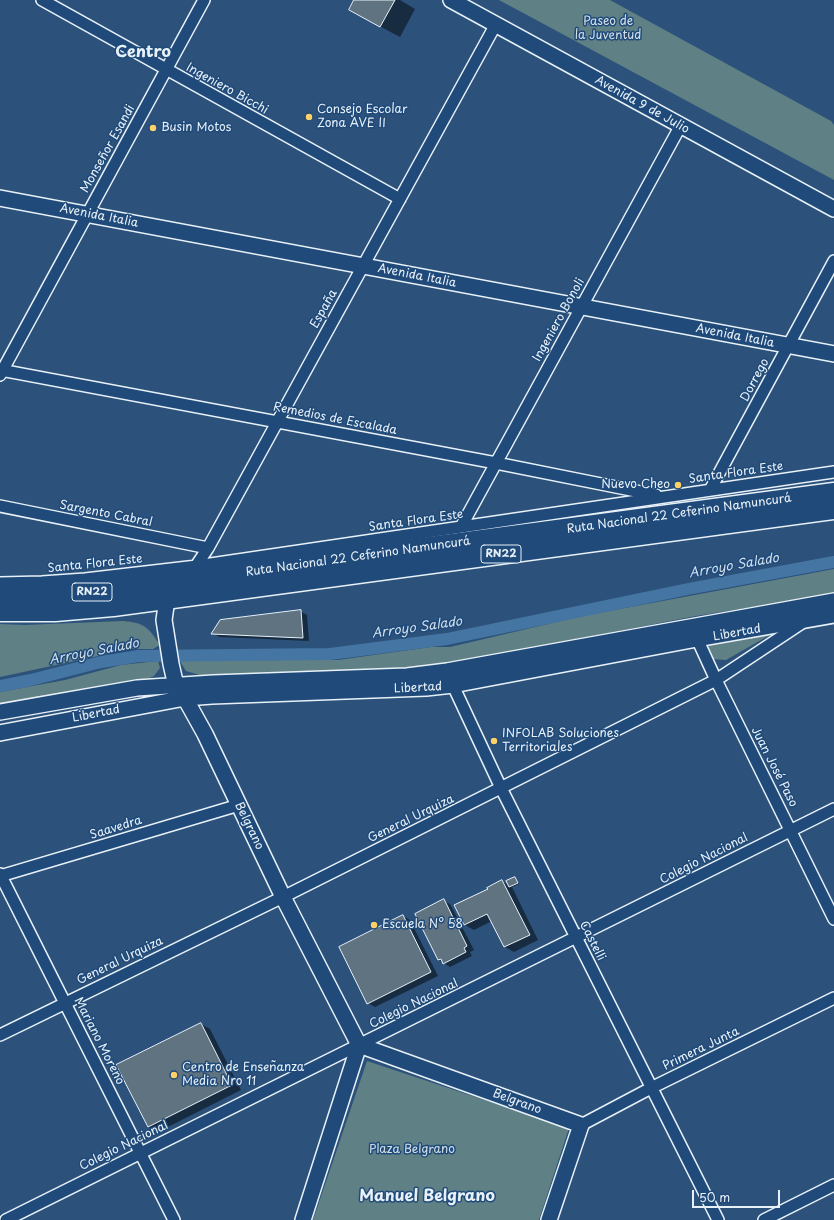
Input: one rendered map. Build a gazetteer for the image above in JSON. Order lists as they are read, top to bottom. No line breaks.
{"streets":{"highway":["Ruta Nacional 22 Ceferino Namuncurá","RN22"],"street":["Ingeniero Bicchi","Avenida 9 de Julio","Monseñor Esandi","Avenida Italia","España","Ingeniero Bonoli","Dorrego","Remedios de Escalada","Santa Flora Este","Sargento Cabral","Libertad","Juan José Paso","General Urquiza","Belgrano","Saavedra","Colegio Nacional","Castelli","Mariano Moreno","Primera Junta"]},"crossings":[["Ingeniero Bicchi","Monseñor Esandi"],["Ingeniero Bicchi","España"],["Avenida 9 de Julio","España"],["Avenida 9 de Julio","Ingeniero Bonoli"],["Monseñor Esandi","Avenida Italia"],["Monseñor Esandi","Remedios de Escalada"],["Avenida Italia","España"],["Avenida Italia","Ingeniero Bonoli"],["Avenida Italia","Dorrego"],["España","Remedios de Escalada"],["España","Santa Flora Este"],["España","Sargento Cabral"],["España","Ruta Nacional 22 Ceferino Namuncurá"],["España","Belgrano"],["Ingeniero Bonoli","Remedios de Escalada"],["Ingeniero Bonoli","Santa Flora Este"],["Dorrego","Santa Flora Este"],["Remedios de Escalada","Santa Flora Este"],["Ruta Nacional 22 Ceferino Namuncurá","Belgrano"],["Libertad","Juan José Paso"],["Libertad","General Urquiza"],["Libertad","Belgrano"],["Libertad","Castelli"],["Juan José Paso","General Urquiza"],["Juan José Paso","Colegio Nacional"],["General Urquiza","Belgrano"],["General Urquiza","Castelli"],["General Urquiza","Mariano Moreno"],["Belgrano","Saavedra"],["Belgrano","Colegio Nacional"],["Belgrano","Primera Junta"],["Saavedra","Mariano Moreno"],["Colegio Nacional","Castelli"],["Colegio Nacional","Mariano Moreno"],["Castelli","Primera Junta"]],"districts":["Centro","Manuel Belgrano"],"water":["Arroyo Salado"],"parks":["Paseo de la Juventud","Plaza Belgrano"],"places":["Consejo Escolar Zona AVE II","Busin Motos","Nuevo Cheo","INFOLAB Soluciones Territoriales","Escuela Nº 58","Centro de Enseñanza Media Nro 11"],"scale_bar":"50 m"}
